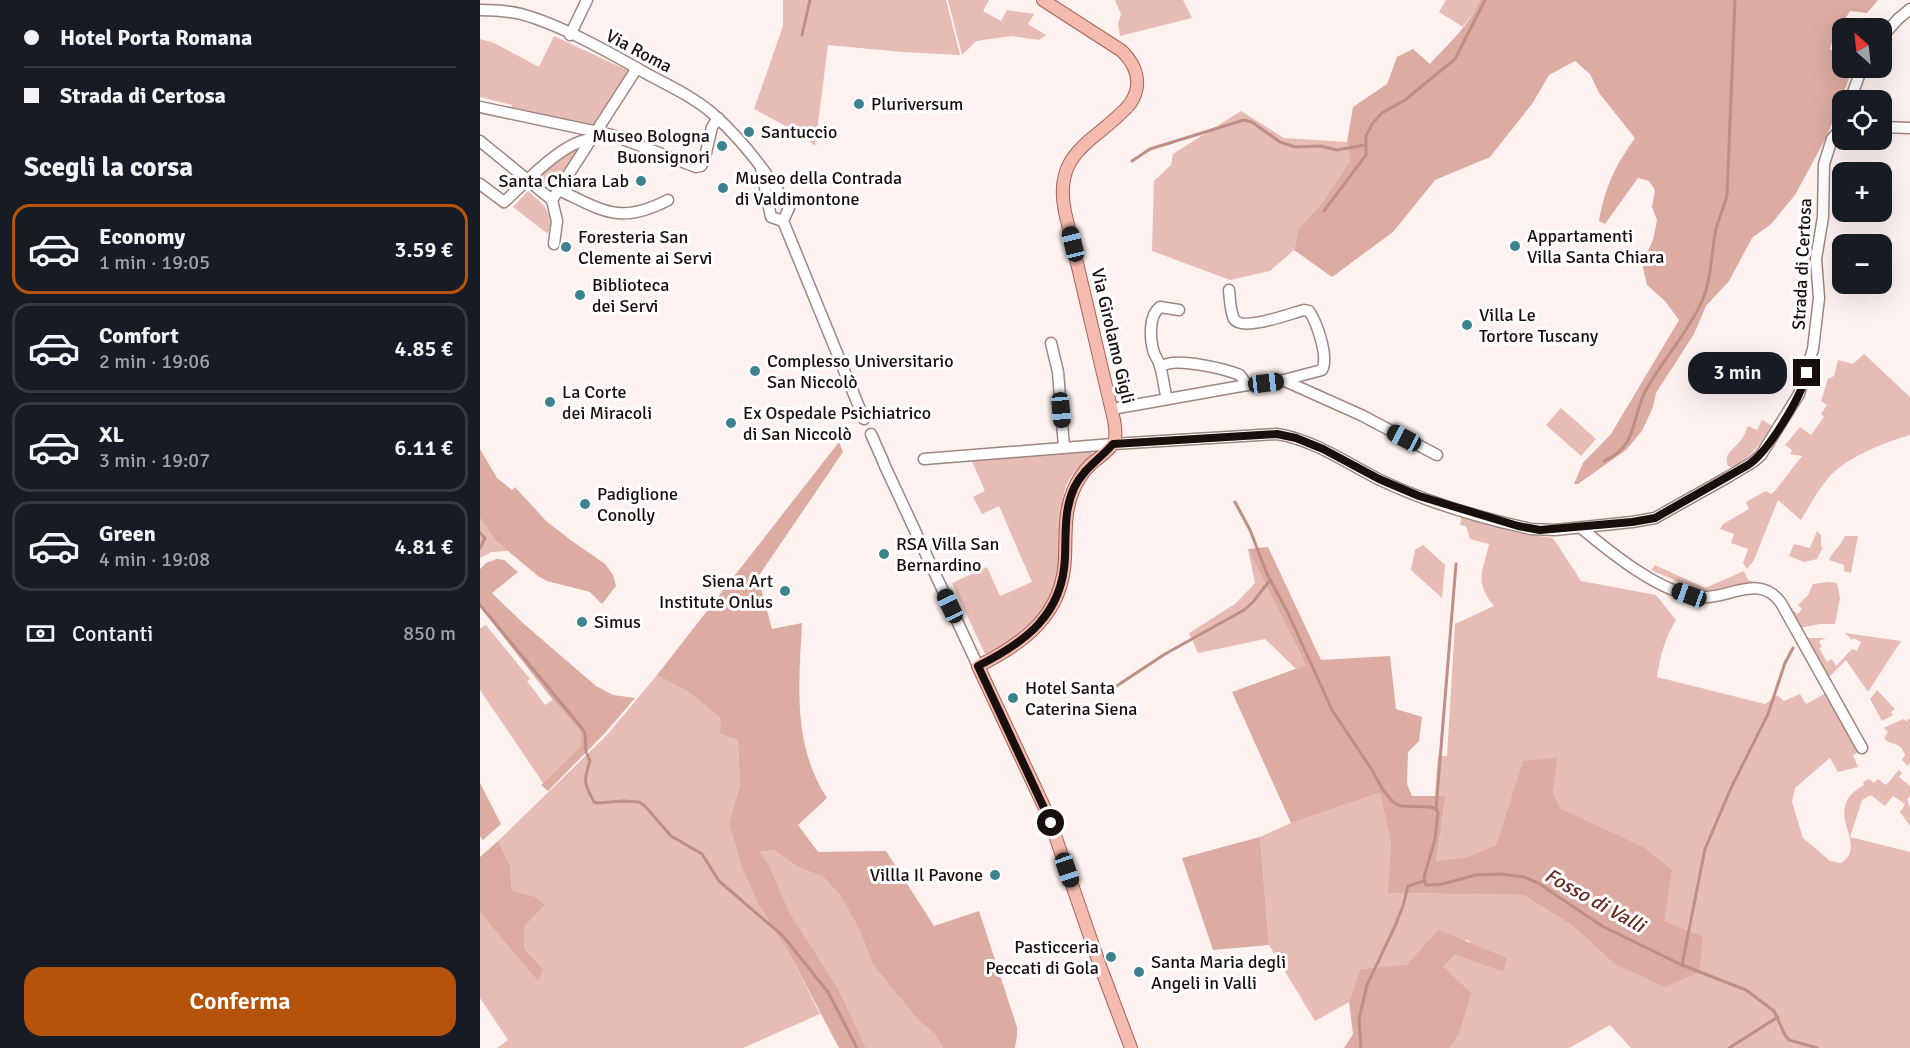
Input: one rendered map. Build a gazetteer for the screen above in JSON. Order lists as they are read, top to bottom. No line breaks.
{"streets":{"main road":["Via Girolamo Gigli"],"street":["Via Roma","Strada di Certosa"]},"crossings":[["Strada di Certosa","Via Girolamo Gigli"]],"water":["Fosso di Valli"],"places":["Pluriversum","Santuccio","Museo Bologna Buonsignori","Santa Chiara Lab","Museo della Contrada di Valdimontone","Appartamenti Villa Santa Chiara","Foresteria San Clemente ai Servi","Biblioteca dei Servi","Villa Le Tortore Tuscany","Complesso Universitario San Niccolò","La Corte dei Miracoli","Ex Ospedale Psichiatrico di San Niccolò","Padiglione Conolly","RSA Villa San Bernardino","Siena Art Institute Onlus","Simus","Hotel Santa Caterina Siena","Villla Il Pavone","Pasticceria Peccati di Gola","Santa Maria degli Angeli in Valli"],"north":"top left","page":{"banner":["Hotel Porta Romana","Strada di Certosa"],"map_buttons":["+","−"],"heading":"Scegli la corsa","list":[{"name":"Economy","note":"1 min · 19:05","value":"3.59 €"},{"name":"Comfort","note":"2 min · 19:06","value":"4.85 €"},{"name":"XL","note":"3 min · 19:07","value":"6.11 €"},{"name":"Green","note":"4 min · 19:08","value":"4.81 €"}],"bubble":"3 min","pay":["Contanti","850 m"],"buttons":"Conferma"}}
